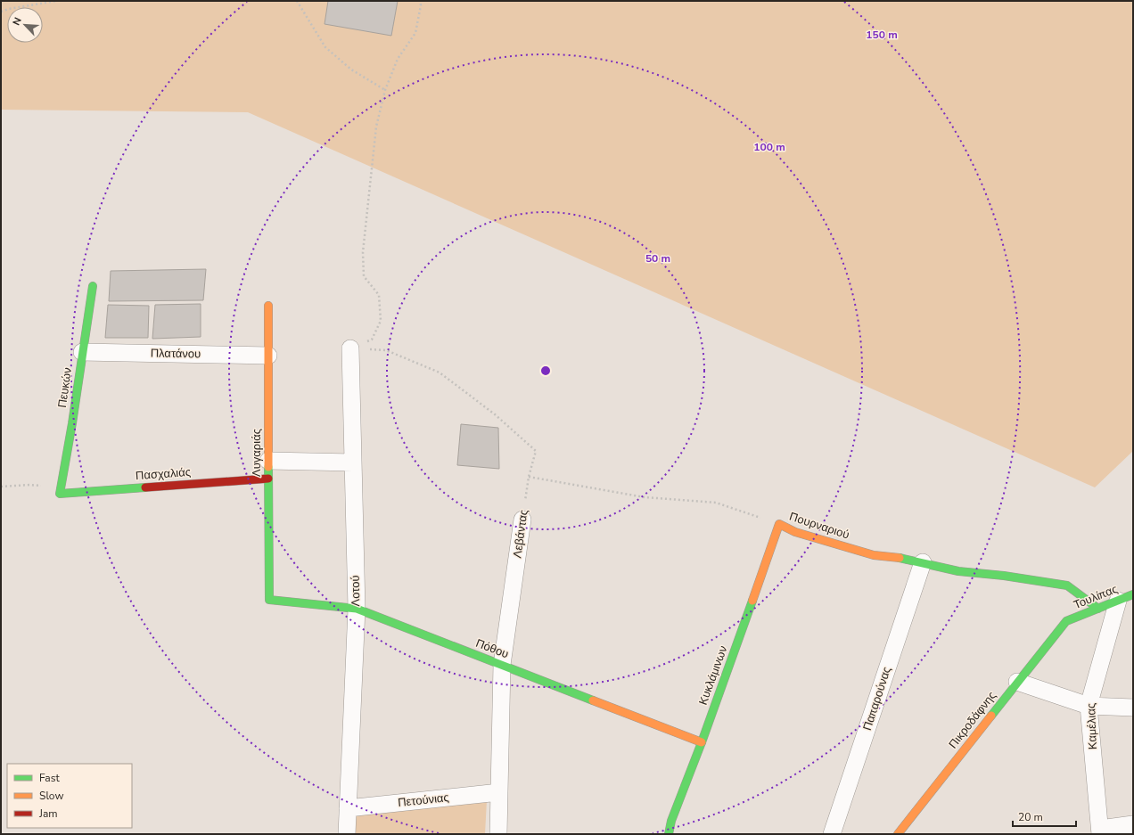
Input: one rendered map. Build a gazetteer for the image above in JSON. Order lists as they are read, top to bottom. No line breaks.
{"streets":{"street":["Πλατάνου","Πευκών","Λυγαριάς","Πασχαλιάς","Πουρναριού","Λεβάντας","Λοτού","Τουλίπας","Πόθου","Κυκλάμινων","Παπαρούνας","Πικροδάφνης","Καμέλιας","Πετούνιας"]},"crossings":[["Πλατάνου","Πευκών"],["Πλατάνου","Λυγαριάς"],["Πευκών","Πασχαλιάς"],["Λυγαριάς","Πασχαλιάς"],["Λυγαριάς","Πόθου"],["Πουρναριού","Λεβάντας"],["Πουρναριού","Τουλίπας"],["Πουρναριού","Κυκλάμινων"],["Πουρναριού","Παπαρούνας"],["Λεβάντας","Λοτού"],["Λεβάντας","Πόθου"],["Λεβάντας","Πετούνιας"],["Λοτού","Πόθου"],["Λοτού","Πετούνιας"],["Τουλίπας","Πικροδάφνης"],["Τουλίπας","Καμέλιας"],["Πόθου","Κυκλάμινων"]],"legend":["Fast","Slow","Jam"],"scale_bar":"20 m","north":"top left","rings":["150 m","100 m","50 m"]}
